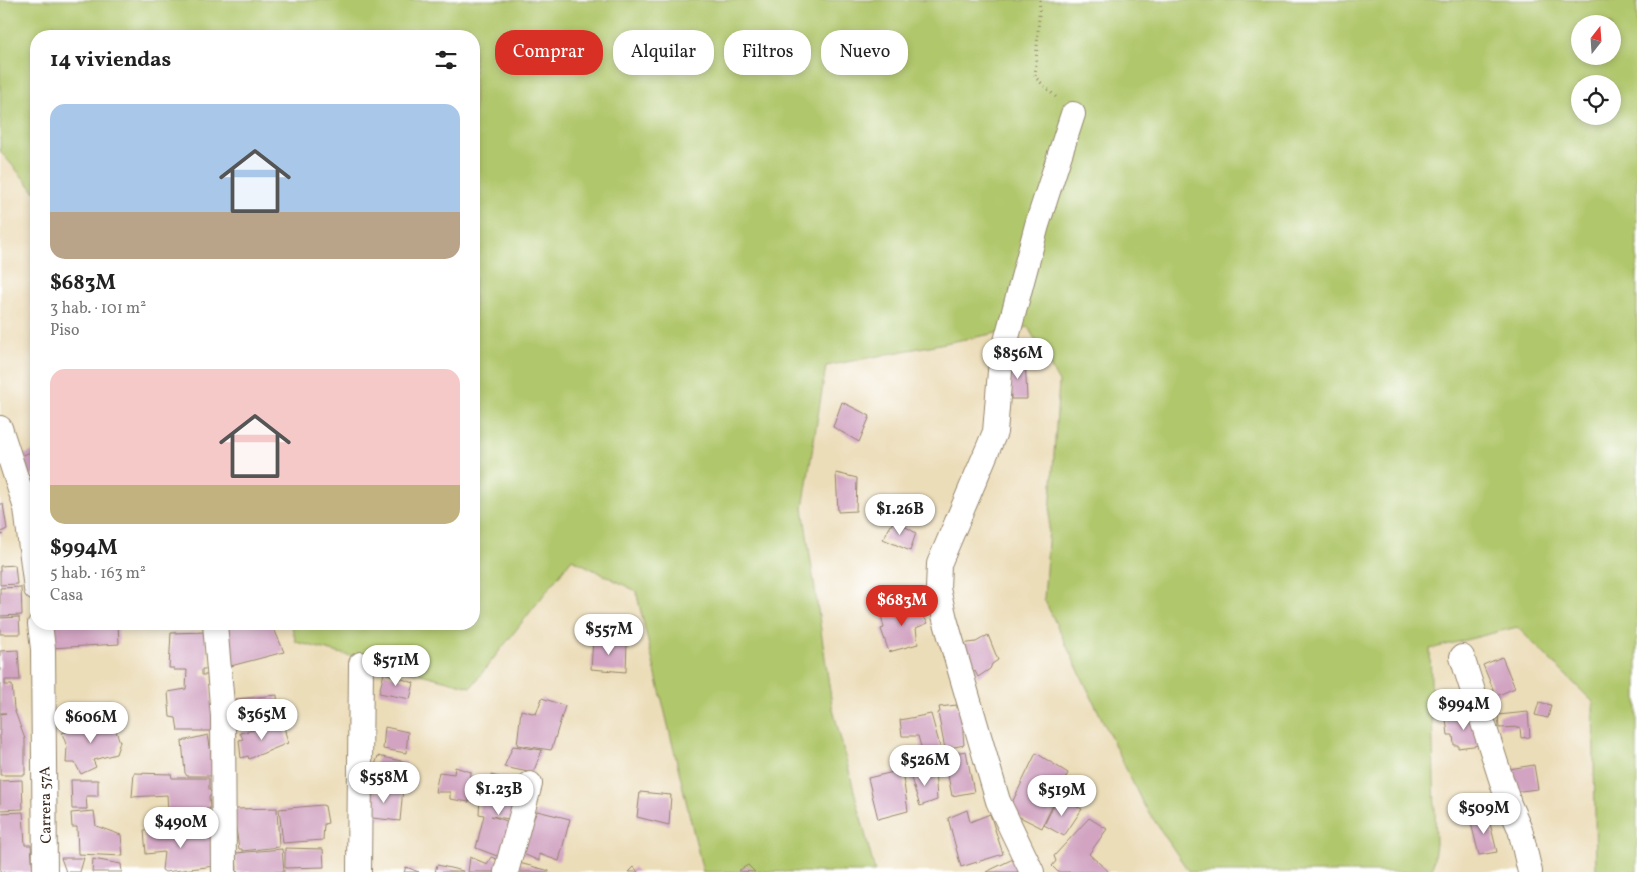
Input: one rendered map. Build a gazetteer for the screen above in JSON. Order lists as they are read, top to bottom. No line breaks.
{"streets":{"street":["Carrera 57A"]},"north":"top","page":{"chip":["Comprar","Alquilar","Filtros","Nuevo"],"heading":"14 viviendas","list":[{"name":"$683M","note":"3 hab. · 101 m² · Piso"},{"name":"$994M","note":"5 hab. · 163 m² · Casa"}],"price":["$856M","$1.26B","$683M","$557M","$571M","$994M","$365M","$606M","$526M","$558M","$1.23B","$519M","$509M","$490M"]}}
